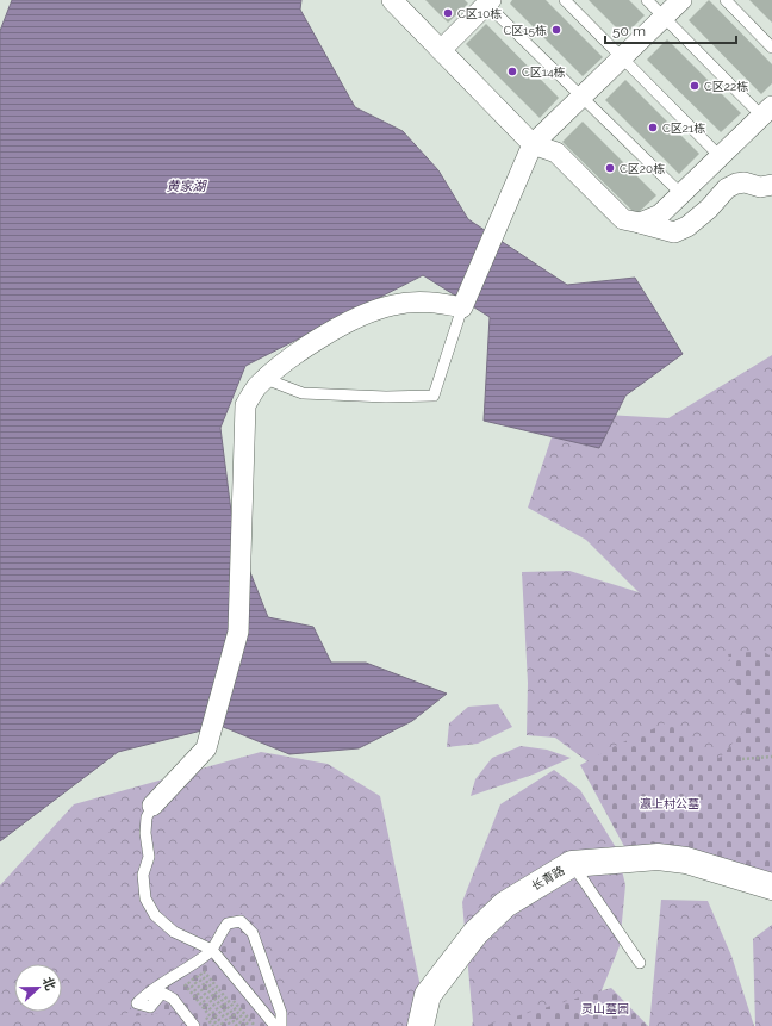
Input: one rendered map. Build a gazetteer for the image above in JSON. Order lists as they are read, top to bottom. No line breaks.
{"streets":{"street":["长青路"]},"water":["黄家湖"],"parks":["瀛上村公墓","灵山墓园"],"places":["C区10栋","C区15栋","C区14栋","C区22栋","C区21栋","C区20栋"],"scale_bar":"50 m","north":"right"}
